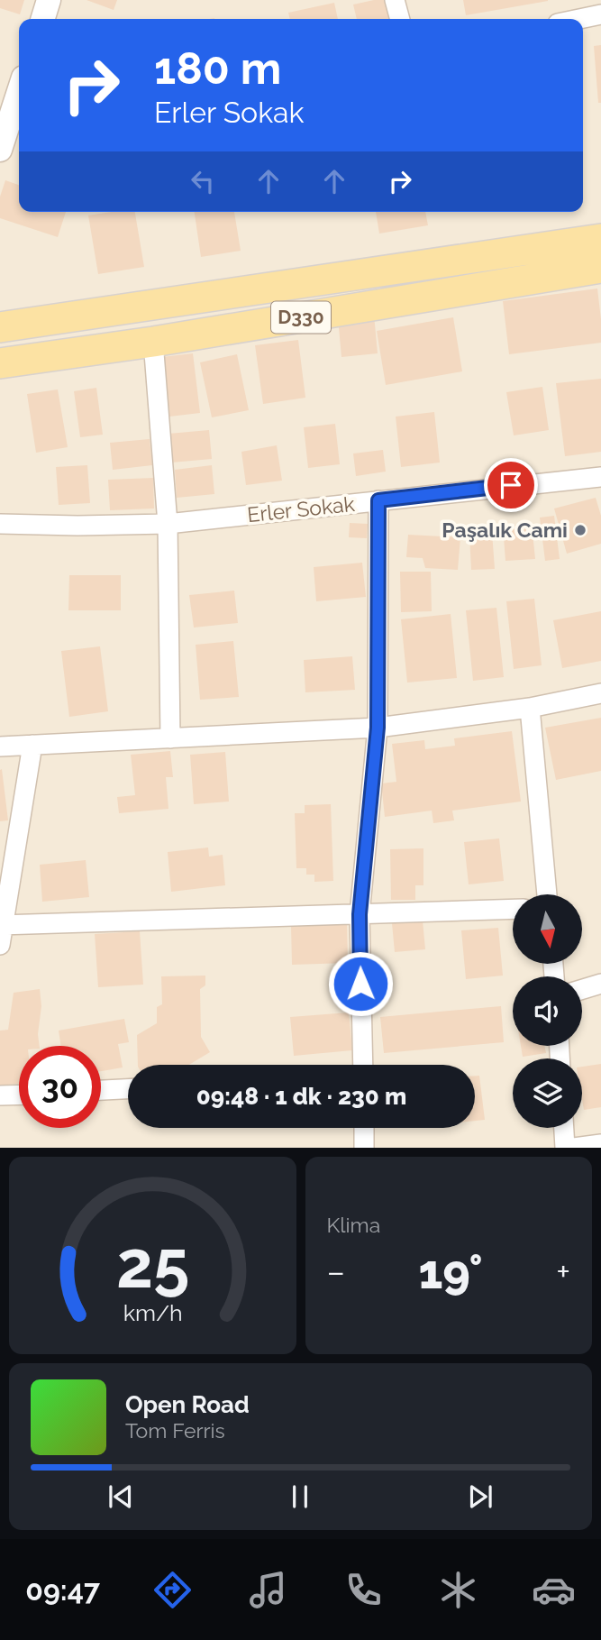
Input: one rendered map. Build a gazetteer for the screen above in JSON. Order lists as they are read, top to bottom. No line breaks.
{"streets":{"main road":["D330"],"street":["Erler Sokak"]},"places":["Paşalık Cami"],"north":"bottom","page":{"turn":["180 m","Erler Sokak"],"limit":"30","trip":"09:48 · 1 dk · 230 m","tile":"Klima","heat":["−","19°","+"],"song":["Open Road","Tom Ferris"],"tabs":"09:47","gauge":["25","km/h"]}}
